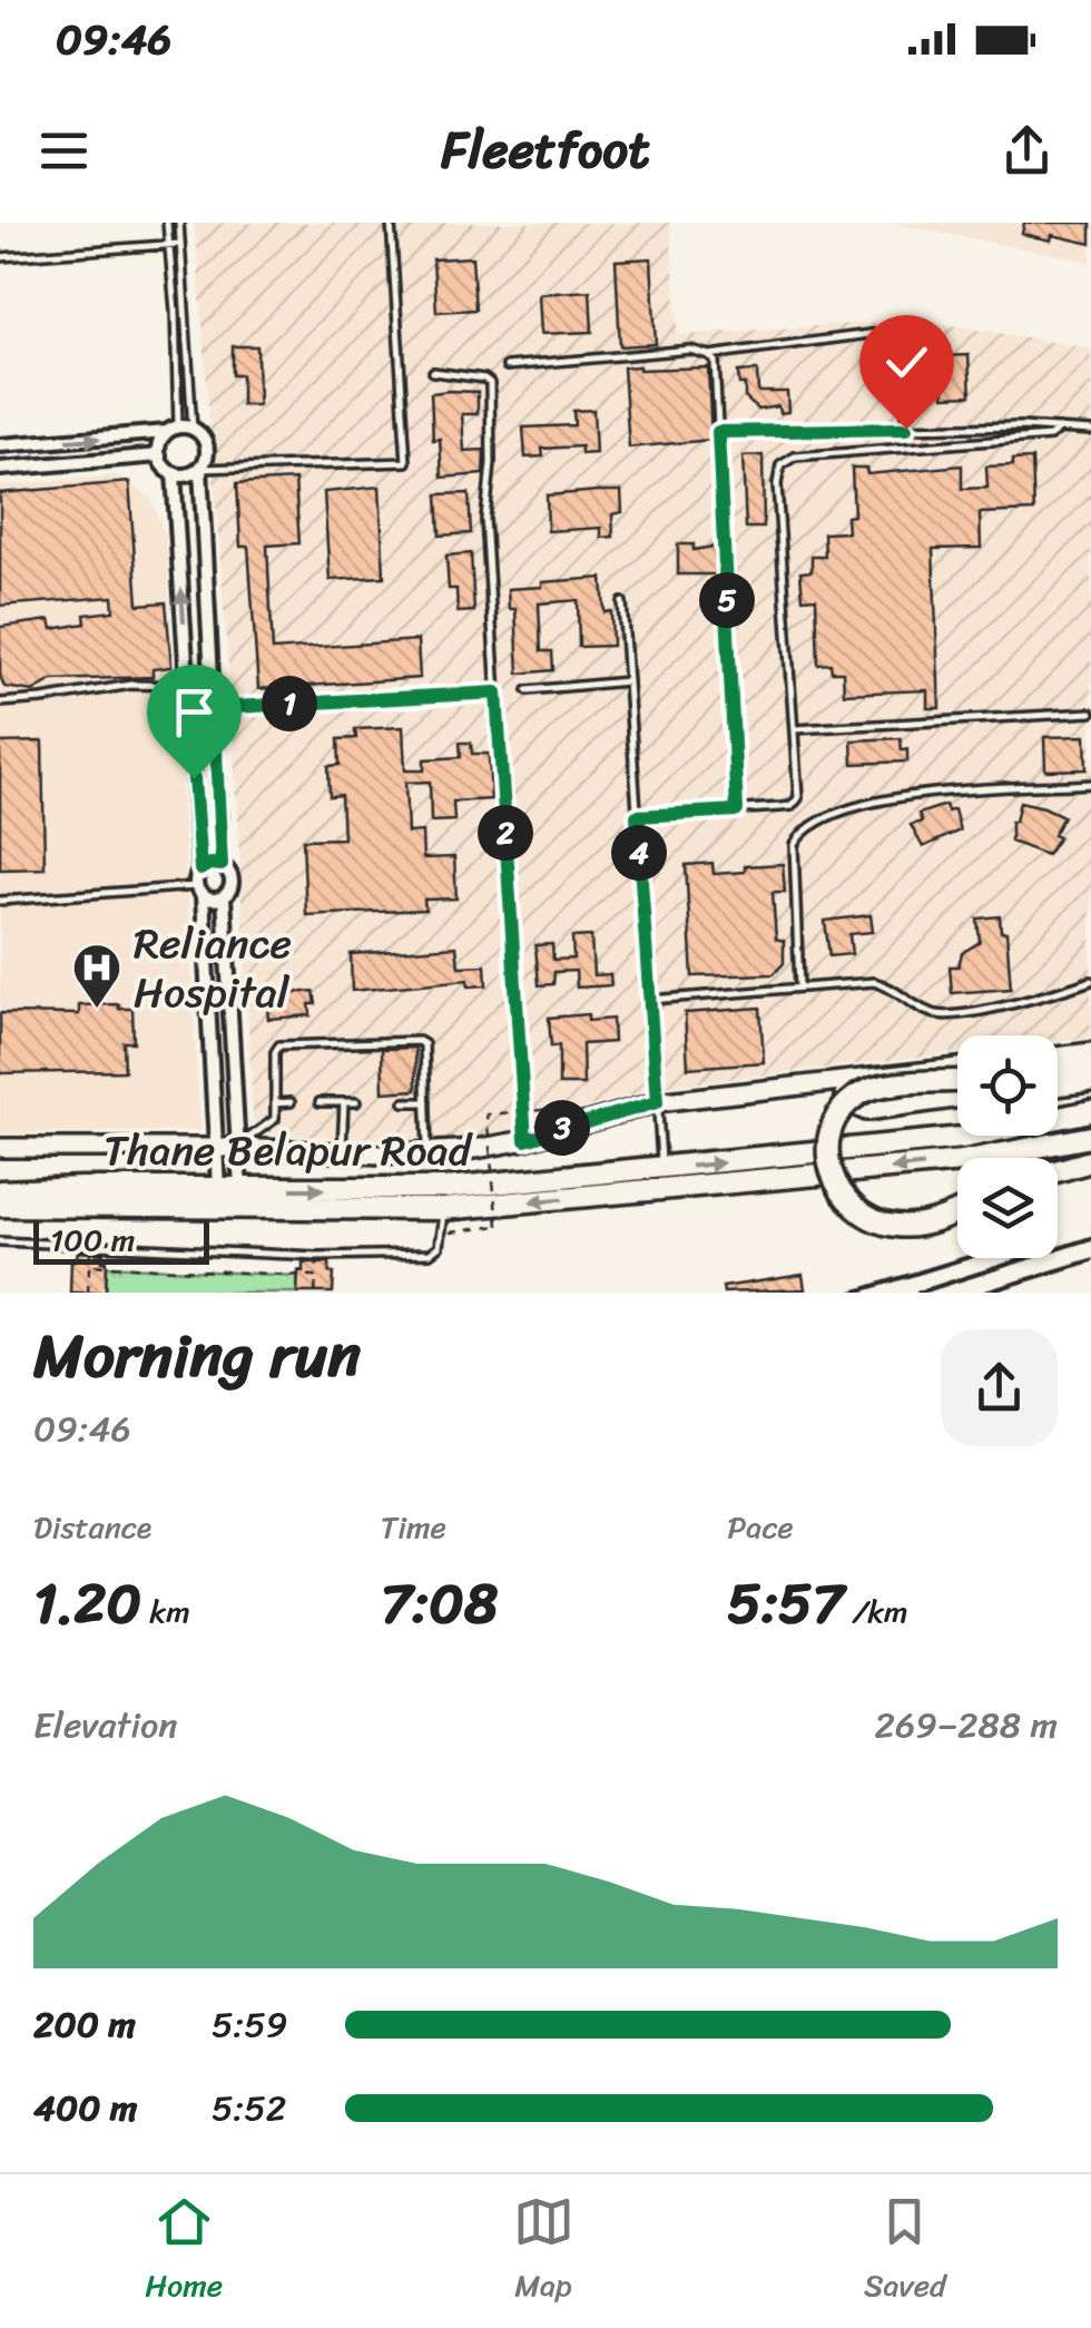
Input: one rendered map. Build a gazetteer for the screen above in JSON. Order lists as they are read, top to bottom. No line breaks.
{"streets":{"main road":["Thane Belapur Road"]},"places":{"hospital":["Reliance Hospital"]},"scale_bar":"100 m","page":{"status":"09:46","header":"Fleetfoot","pins":["5","1","2","4","3"],"scale":"100 m","heading":["Morning run","09:46"],"stats":[["Distance","1.20 km"],["Time","7:08"],["Pace","5:57 /km"]],"chart":["Elevation","269–288 m"],"list":[{"name":"200 m","note":"5:59"},{"name":"400 m","note":"5:52"}],"tabs":["Home","Map","Saved"]}}
